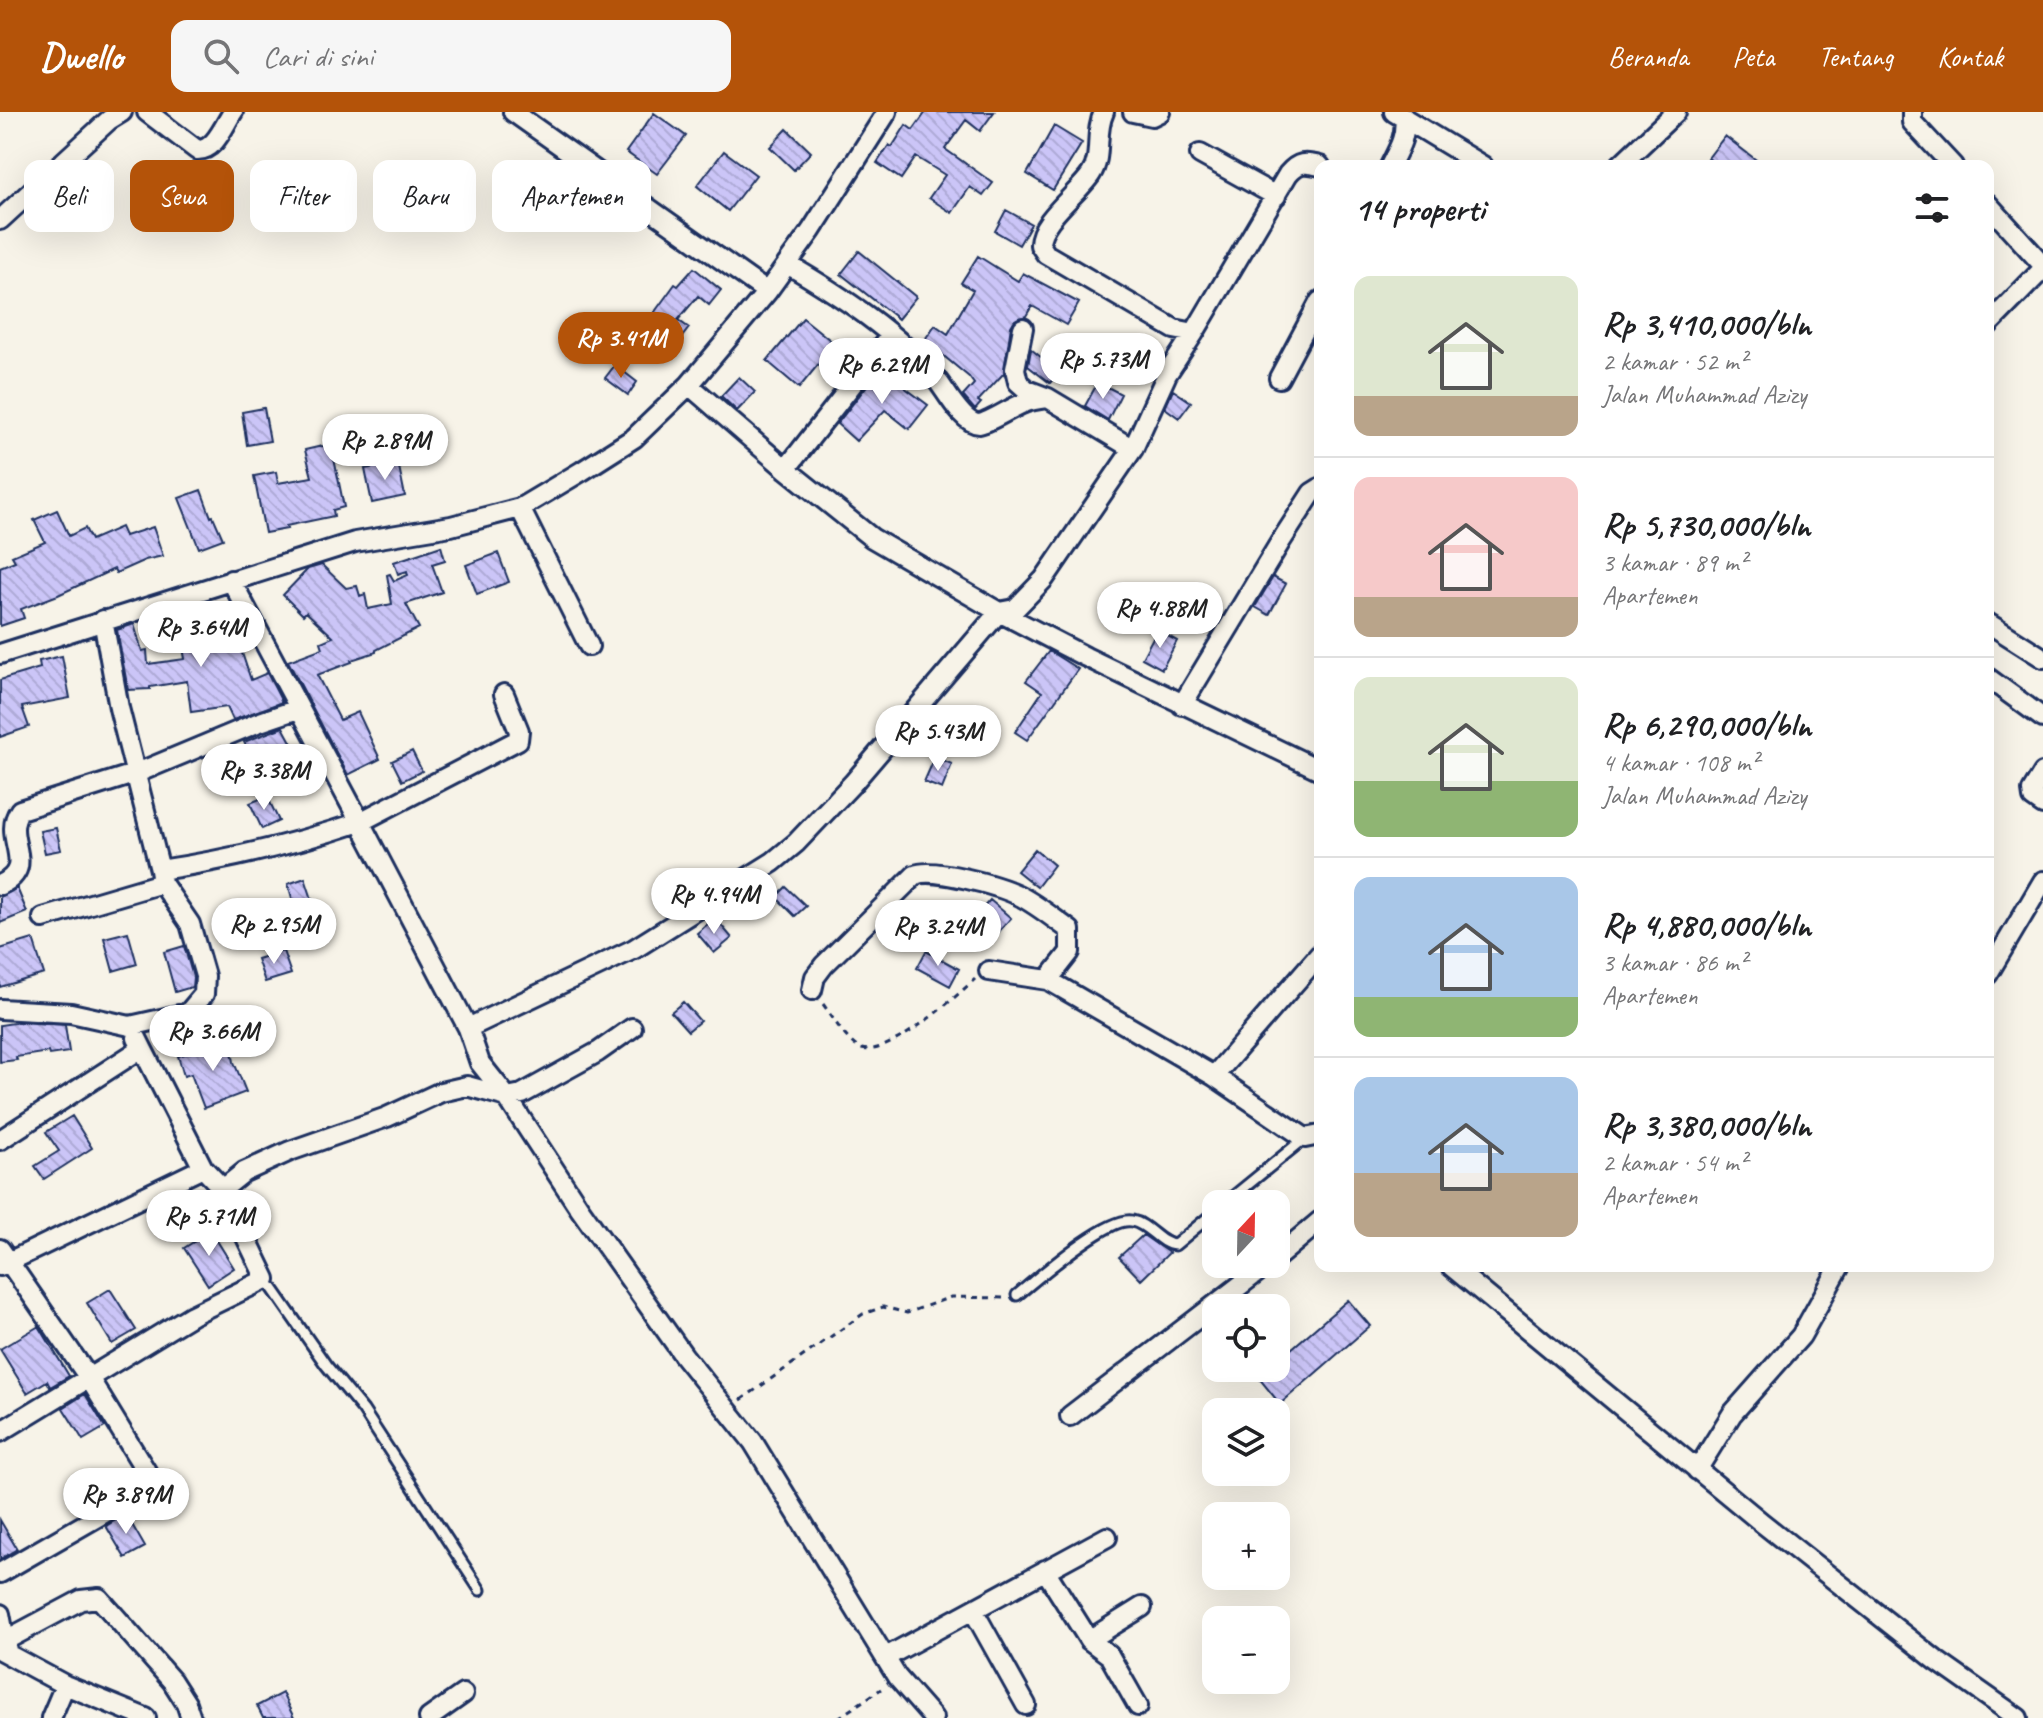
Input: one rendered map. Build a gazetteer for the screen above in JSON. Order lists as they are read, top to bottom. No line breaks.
{"north":"top","page":{"header":"Dwello","search":"Cari di sini","nav":["Beranda","Peta","Tentang","Kontak"],"chip":["Beli","Sewa","Filter","Baru","Apartemen"],"heading":"14 properti","list":[{"name":"Rp 3,410,000/bln","note":"2 kamar · 52 m² · Jalan Muhammad Azizy"},{"name":"Rp 5,730,000/bln","note":"3 kamar · 89 m² · Apartemen"},{"name":"Rp 6,290,000/bln","note":"4 kamar · 108 m² · Jalan Muhammad Azizy"},{"name":"Rp 4,880,000/bln","note":"3 kamar · 86 m² · Apartemen"},{"name":"Rp 3,380,000/bln","note":"2 kamar · 54 m² · Apartemen"}],"price":["Rp 3.41M","Rp 5.73M","Rp 6.29M","Rp 2.89M","Rp 4.88M","Rp 3.64M","Rp 5.43M","Rp 3.38M","Rp 4.94M","Rp 2.95M","Rp 3.24M","Rp 3.66M","Rp 5.71M","Rp 3.89M"],"map_buttons":["+","−"]}}
